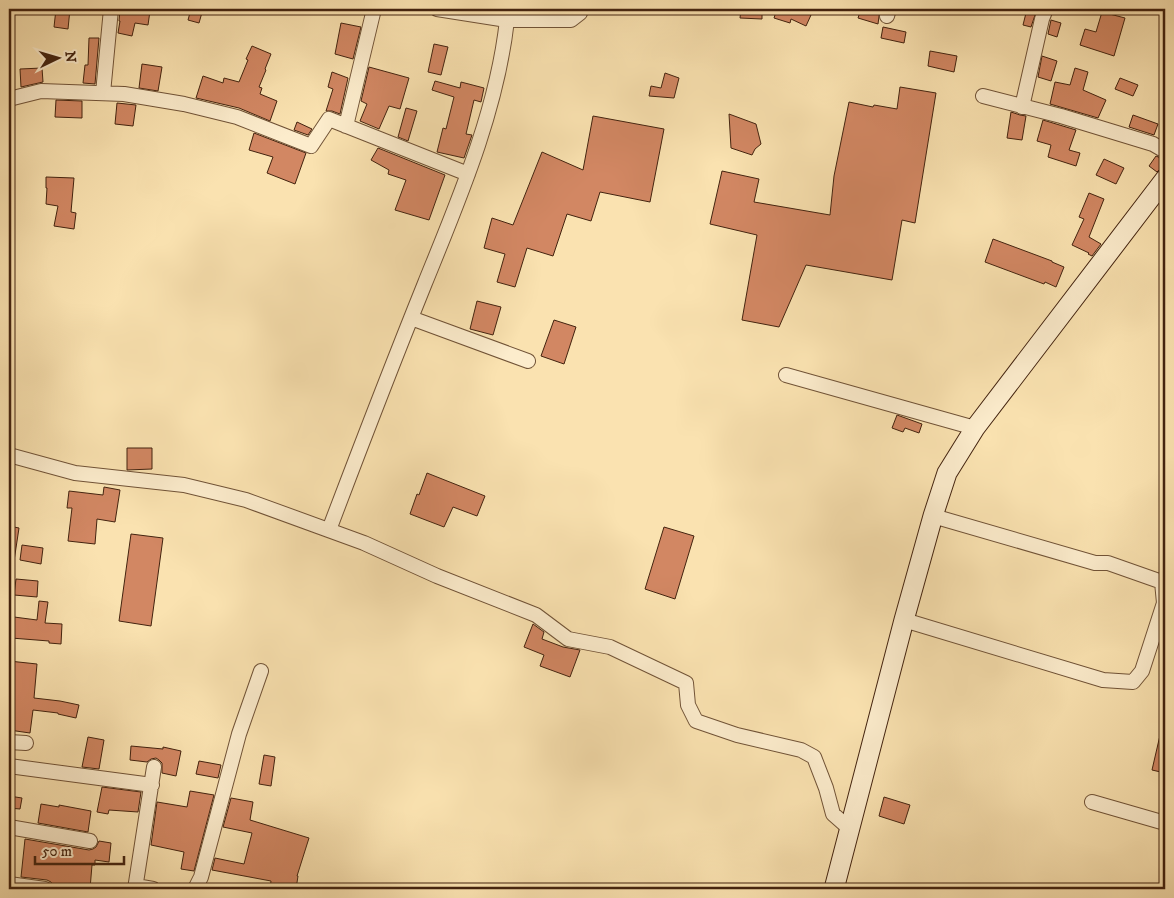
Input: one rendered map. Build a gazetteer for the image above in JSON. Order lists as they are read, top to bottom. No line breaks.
{"scale_bar":"50 m","north":"right"}
